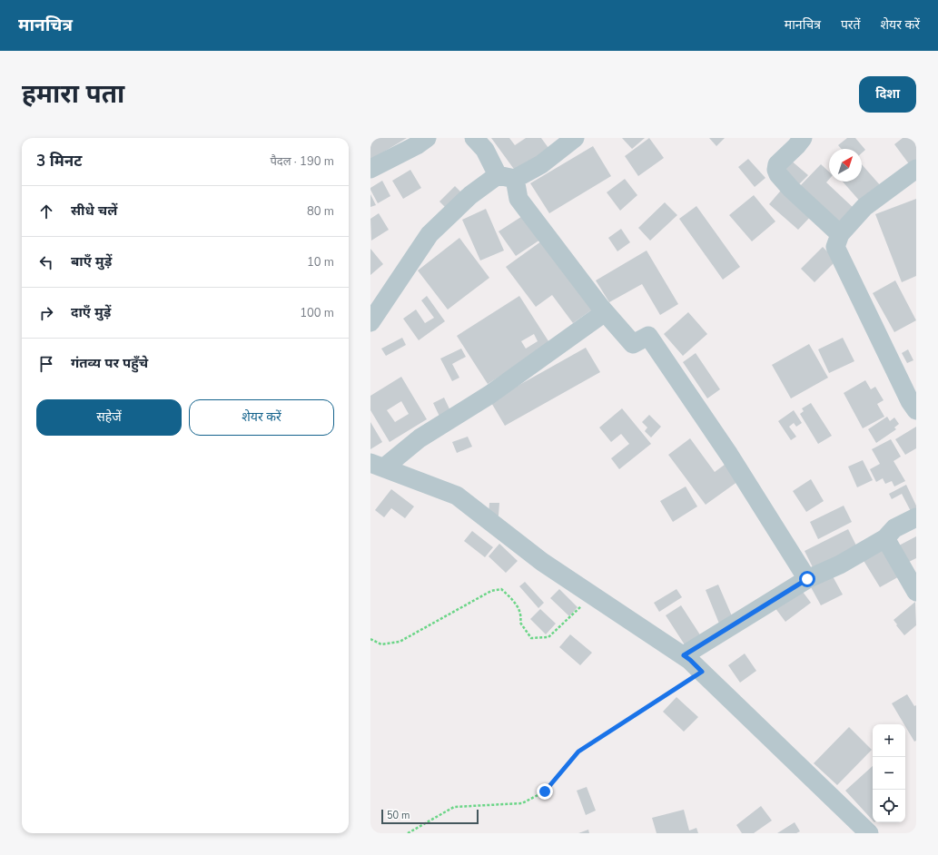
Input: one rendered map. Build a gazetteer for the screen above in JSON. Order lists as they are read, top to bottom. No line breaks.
{"scale_bar":"50 m","north":"top right","page":{"header":"मानचित्र","nav":["मानचित्र","परतें","शेयर करें"],"buttons":["दिशा",["सहेजें","शेयर करें"]],"title":"हमारा पता","heading":["3 मिनट","पैदल · 190 m"],"list":[["सीधे चलें","80 m"],["बाएँ मुड़ें","10 m"],["दाएँ मुड़ें","100 m"],"गंतव्य पर पहुँचे"],"map_buttons":["+","−"],"scale":"50 m"}}
